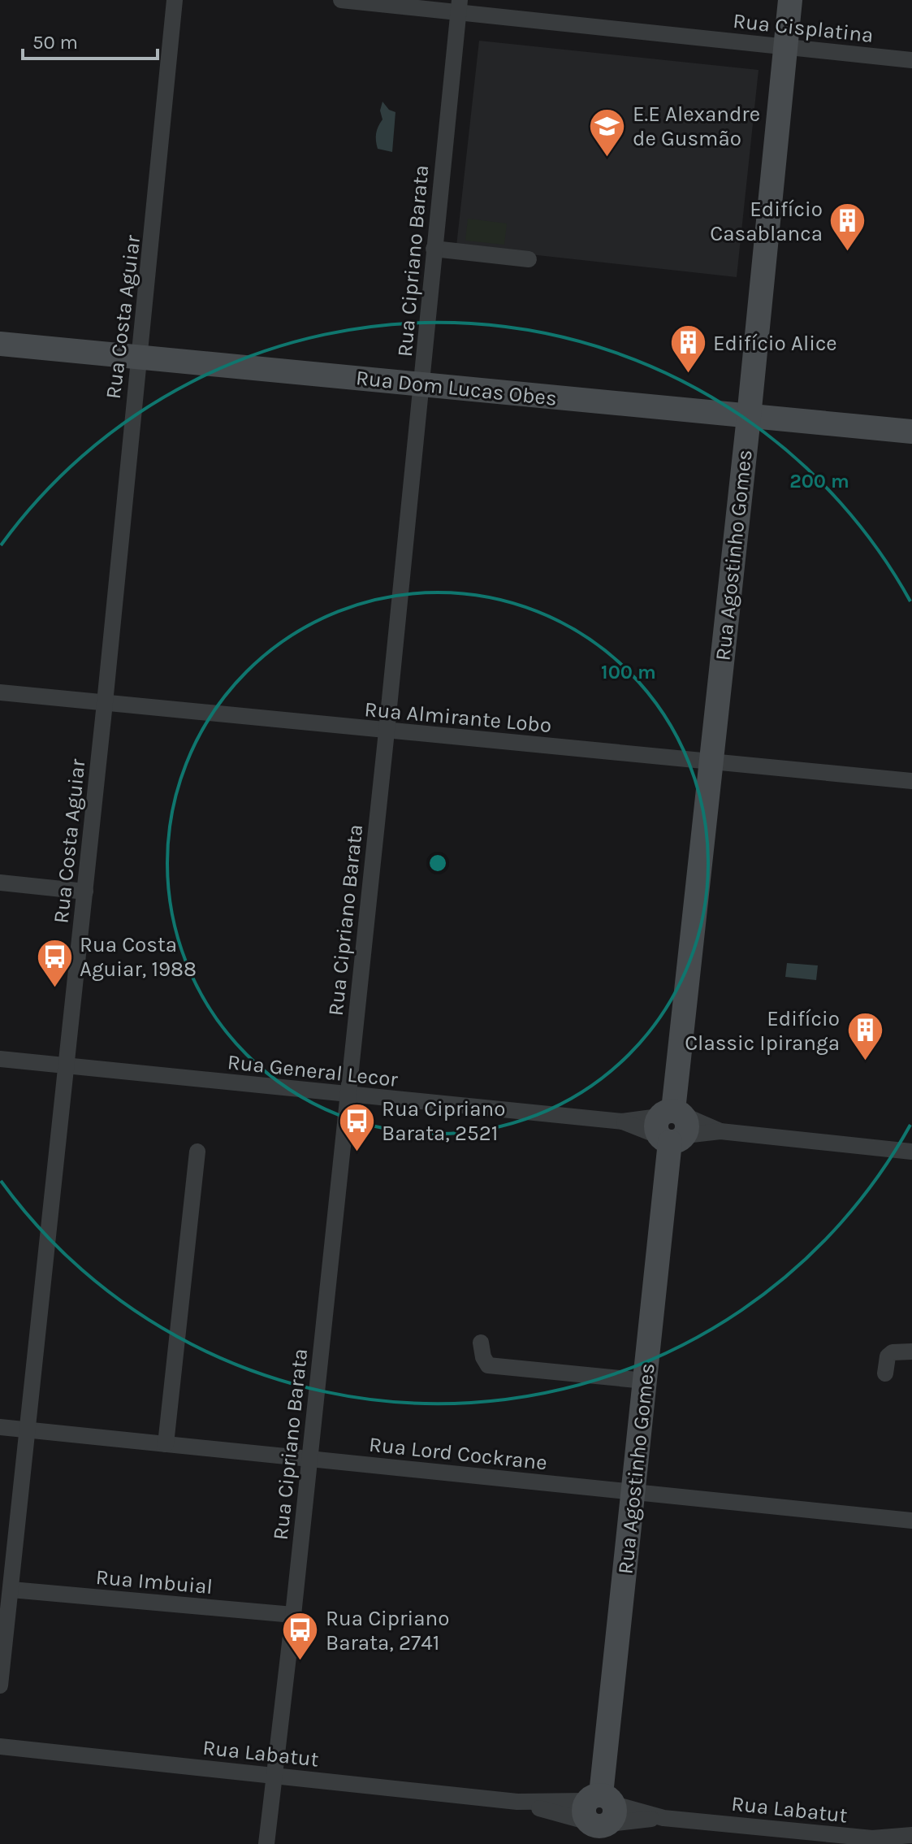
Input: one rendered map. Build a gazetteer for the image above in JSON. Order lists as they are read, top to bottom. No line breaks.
{"streets":{"street":["Rua Cisplatina","Rua Cipriano Barata","Rua Costa Aguiar","Rua Dom Lucas Obes","Rua Agostinho Gomes","Rua Almirante Lobo","Rua General Lecor","Rua Lord Cockrane","Rua Imbuial","Rua Labatut"]},"crossings":[["Rua Cisplatina","Rua Cipriano Barata"],["Rua Cisplatina","Rua Agostinho Gomes"],["Rua Cipriano Barata","Rua Dom Lucas Obes"],["Rua Cipriano Barata","Rua Almirante Lobo"],["Rua Cipriano Barata","Rua General Lecor"],["Rua Cipriano Barata","Rua Lord Cockrane"],["Rua Cipriano Barata","Rua Imbuial"],["Rua Cipriano Barata","Rua Labatut"],["Rua Costa Aguiar","Rua Dom Lucas Obes"],["Rua Costa Aguiar","Rua Almirante Lobo"],["Rua Costa Aguiar","Rua General Lecor"],["Rua Costa Aguiar","Rua Lord Cockrane"],["Rua Costa Aguiar","Rua Imbuial"],["Rua Dom Lucas Obes","Rua Agostinho Gomes"],["Rua Agostinho Gomes","Rua Almirante Lobo"],["Rua Agostinho Gomes","Rua General Lecor"],["Rua Agostinho Gomes","Rua Lord Cockrane"],["Rua Agostinho Gomes","Rua Labatut"]],"places":{"school or university":["E.E Alexandre de Gusmão"],"building":["Edifício Casablanca","Edifício Alice","Edifício Classic Ipiranga"],"bus stop":["Rua Costa Aguiar, 1988","Rua Cipriano Barata, 2521","Rua Cipriano Barata, 2741"]},"scale_bar":"50 m","rings":["200 m","100 m"]}
